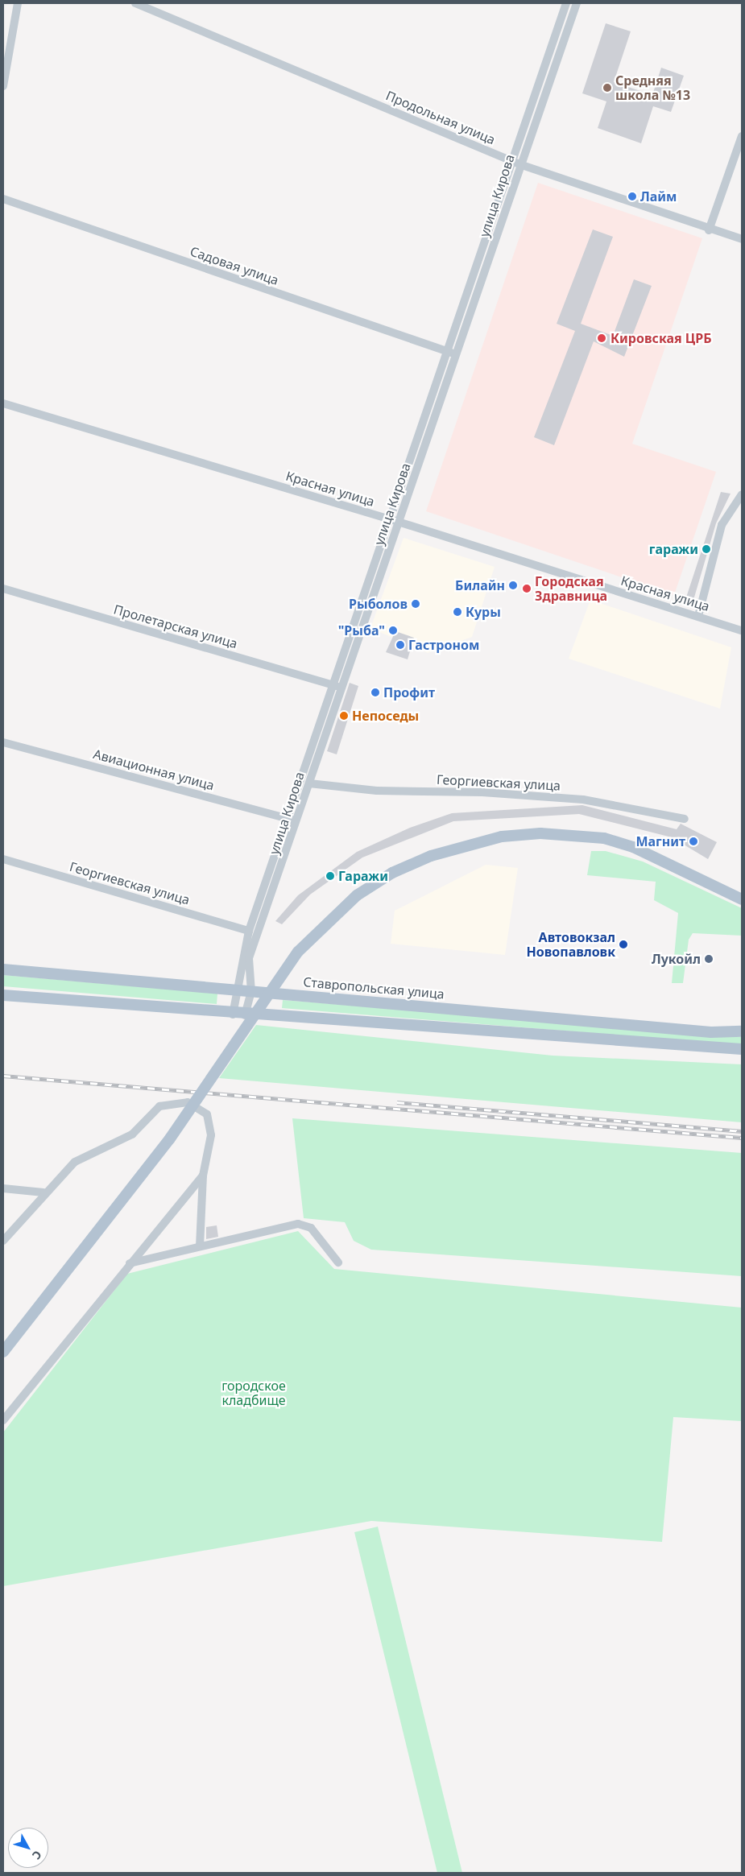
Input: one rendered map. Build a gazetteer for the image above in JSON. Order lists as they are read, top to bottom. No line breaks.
{"streets":{"main road":["Ставропольская улица"],"street":["Продольная улица","улица Кирова","Садовая улица","Красная улица","Пролетарская улица","Авиационная улица","Георгиевская улица"]},"crossings":[["Продольная улица","улица Кирова"],["улица Кирова","Садовая улица"],["улица Кирова","Красная улица"],["улица Кирова","Пролетарская улица"],["улица Кирова","Авиационная улица"],["улица Кирова","Георгиевская улица"],["улица Кирова","Ставропольская улица"]],"parks":["городское кладбище"],"places":["Средняя школа №13","Лайм","Кировская ЦРБ","гаражи","Билайн","Городская Здравница","Рыболов","Куры","\"Рыба\"","Гастроном","Профит","Непоседы","Магнит","Гаражи","Автовокзал Новопавловк","Лукойл"],"north":"bottom right"}
